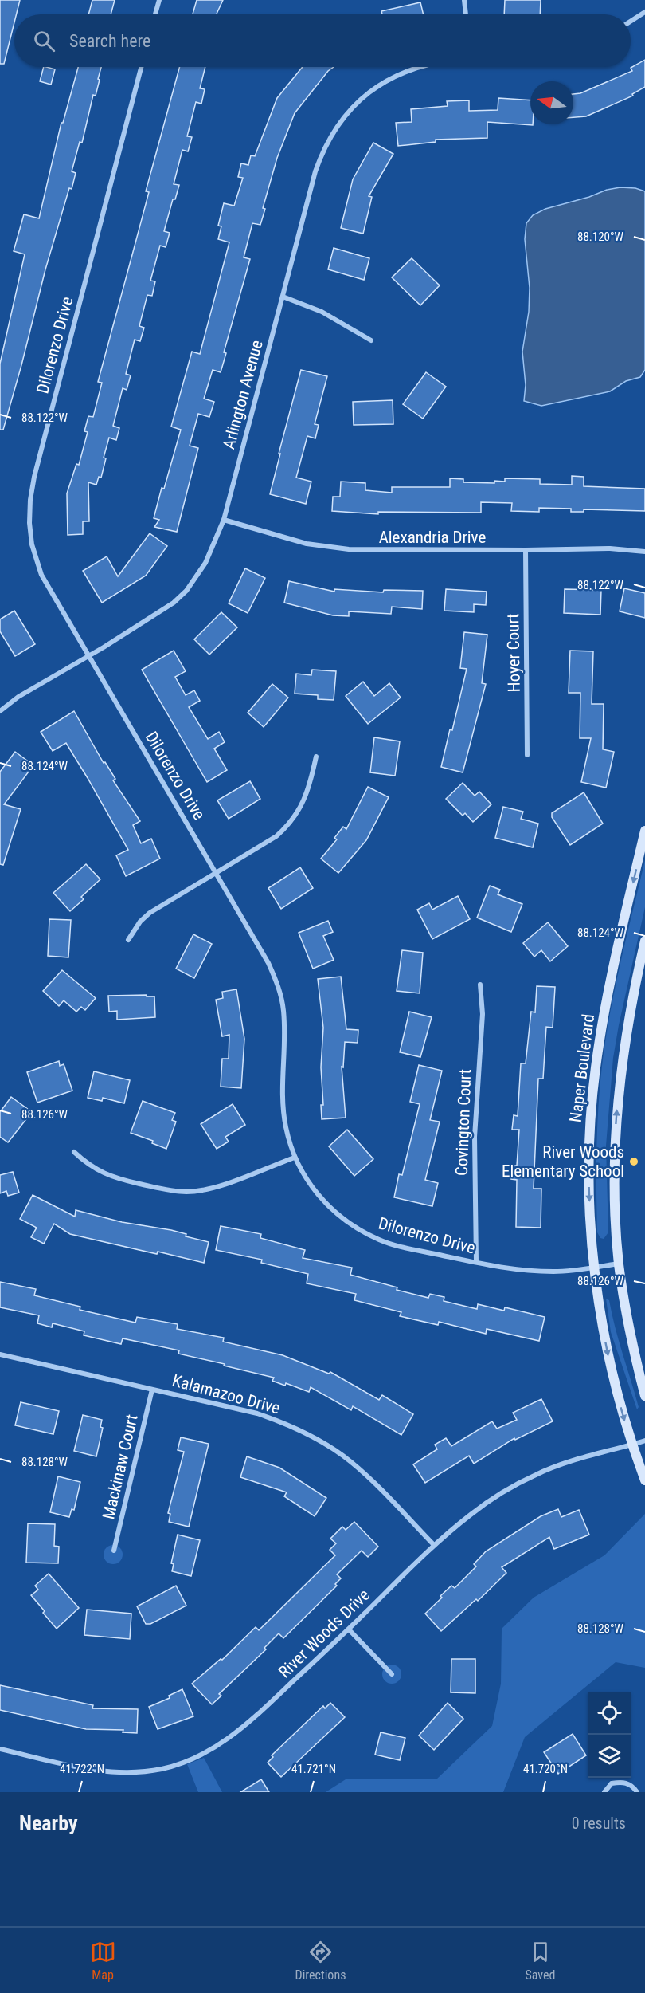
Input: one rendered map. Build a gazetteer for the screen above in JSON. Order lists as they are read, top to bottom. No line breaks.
{"streets":{"main road":["Naper Boulevard"],"street":["Dilorenzo Drive","Arlington Avenue","Alexandria Drive","Hoyer Court","Covington Court","Kalamazoo Drive","Mackinaw Court","River Woods Drive"]},"crossings":[["Dilorenzo Drive","Arlington Avenue"],["Dilorenzo Drive","Naper Boulevard"],["Dilorenzo Drive","Covington Court"],["Arlington Avenue","Alexandria Drive"],["Alexandria Drive","Hoyer Court"],["Naper Boulevard","River Woods Drive"],["Kalamazoo Drive","Mackinaw Court"],["Kalamazoo Drive","River Woods Drive"]],"places":["River Woods Elementary School"],"north":"left","page":{"search":"Search here","heading":["Nearby","0 results"],"nav":["Map","Directions","Saved"]},"coordinates":["88.120°W","88.122°W","88.124°W","88.126°W","88.128°W","41.722°N","41.721°N","41.720°N"]}
